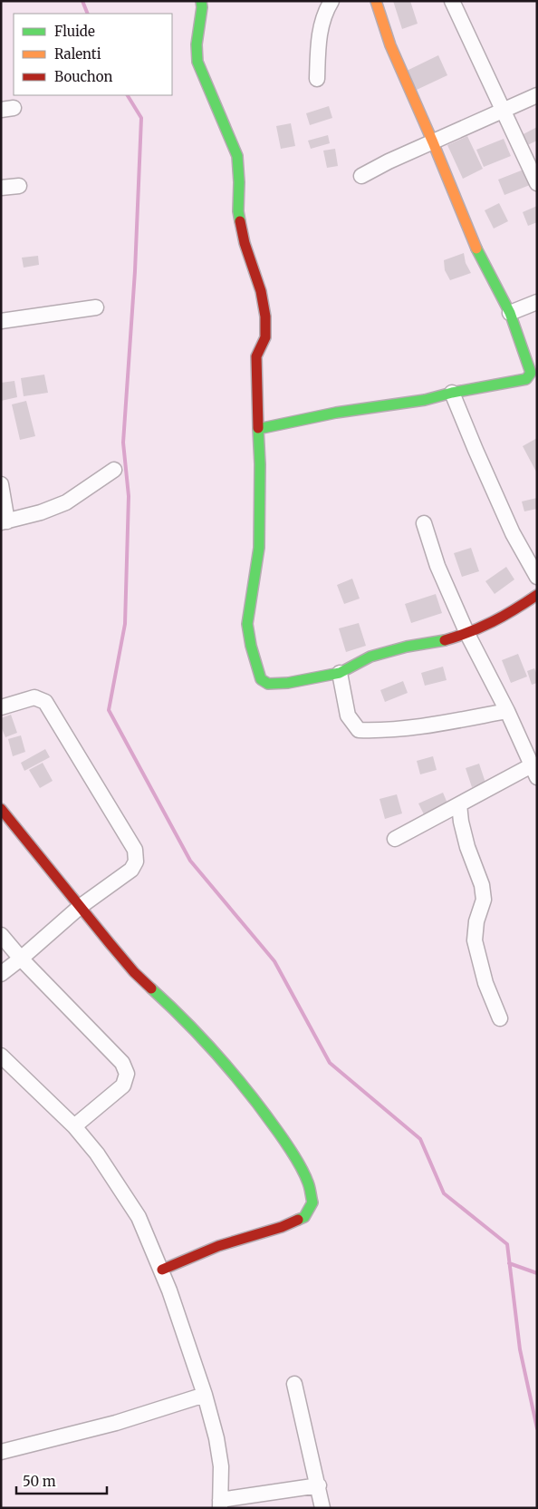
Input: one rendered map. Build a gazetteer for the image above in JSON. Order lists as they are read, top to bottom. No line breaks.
{"legend":["Fluide","Ralenti","Bouchon"],"scale_bar":"50 m"}
